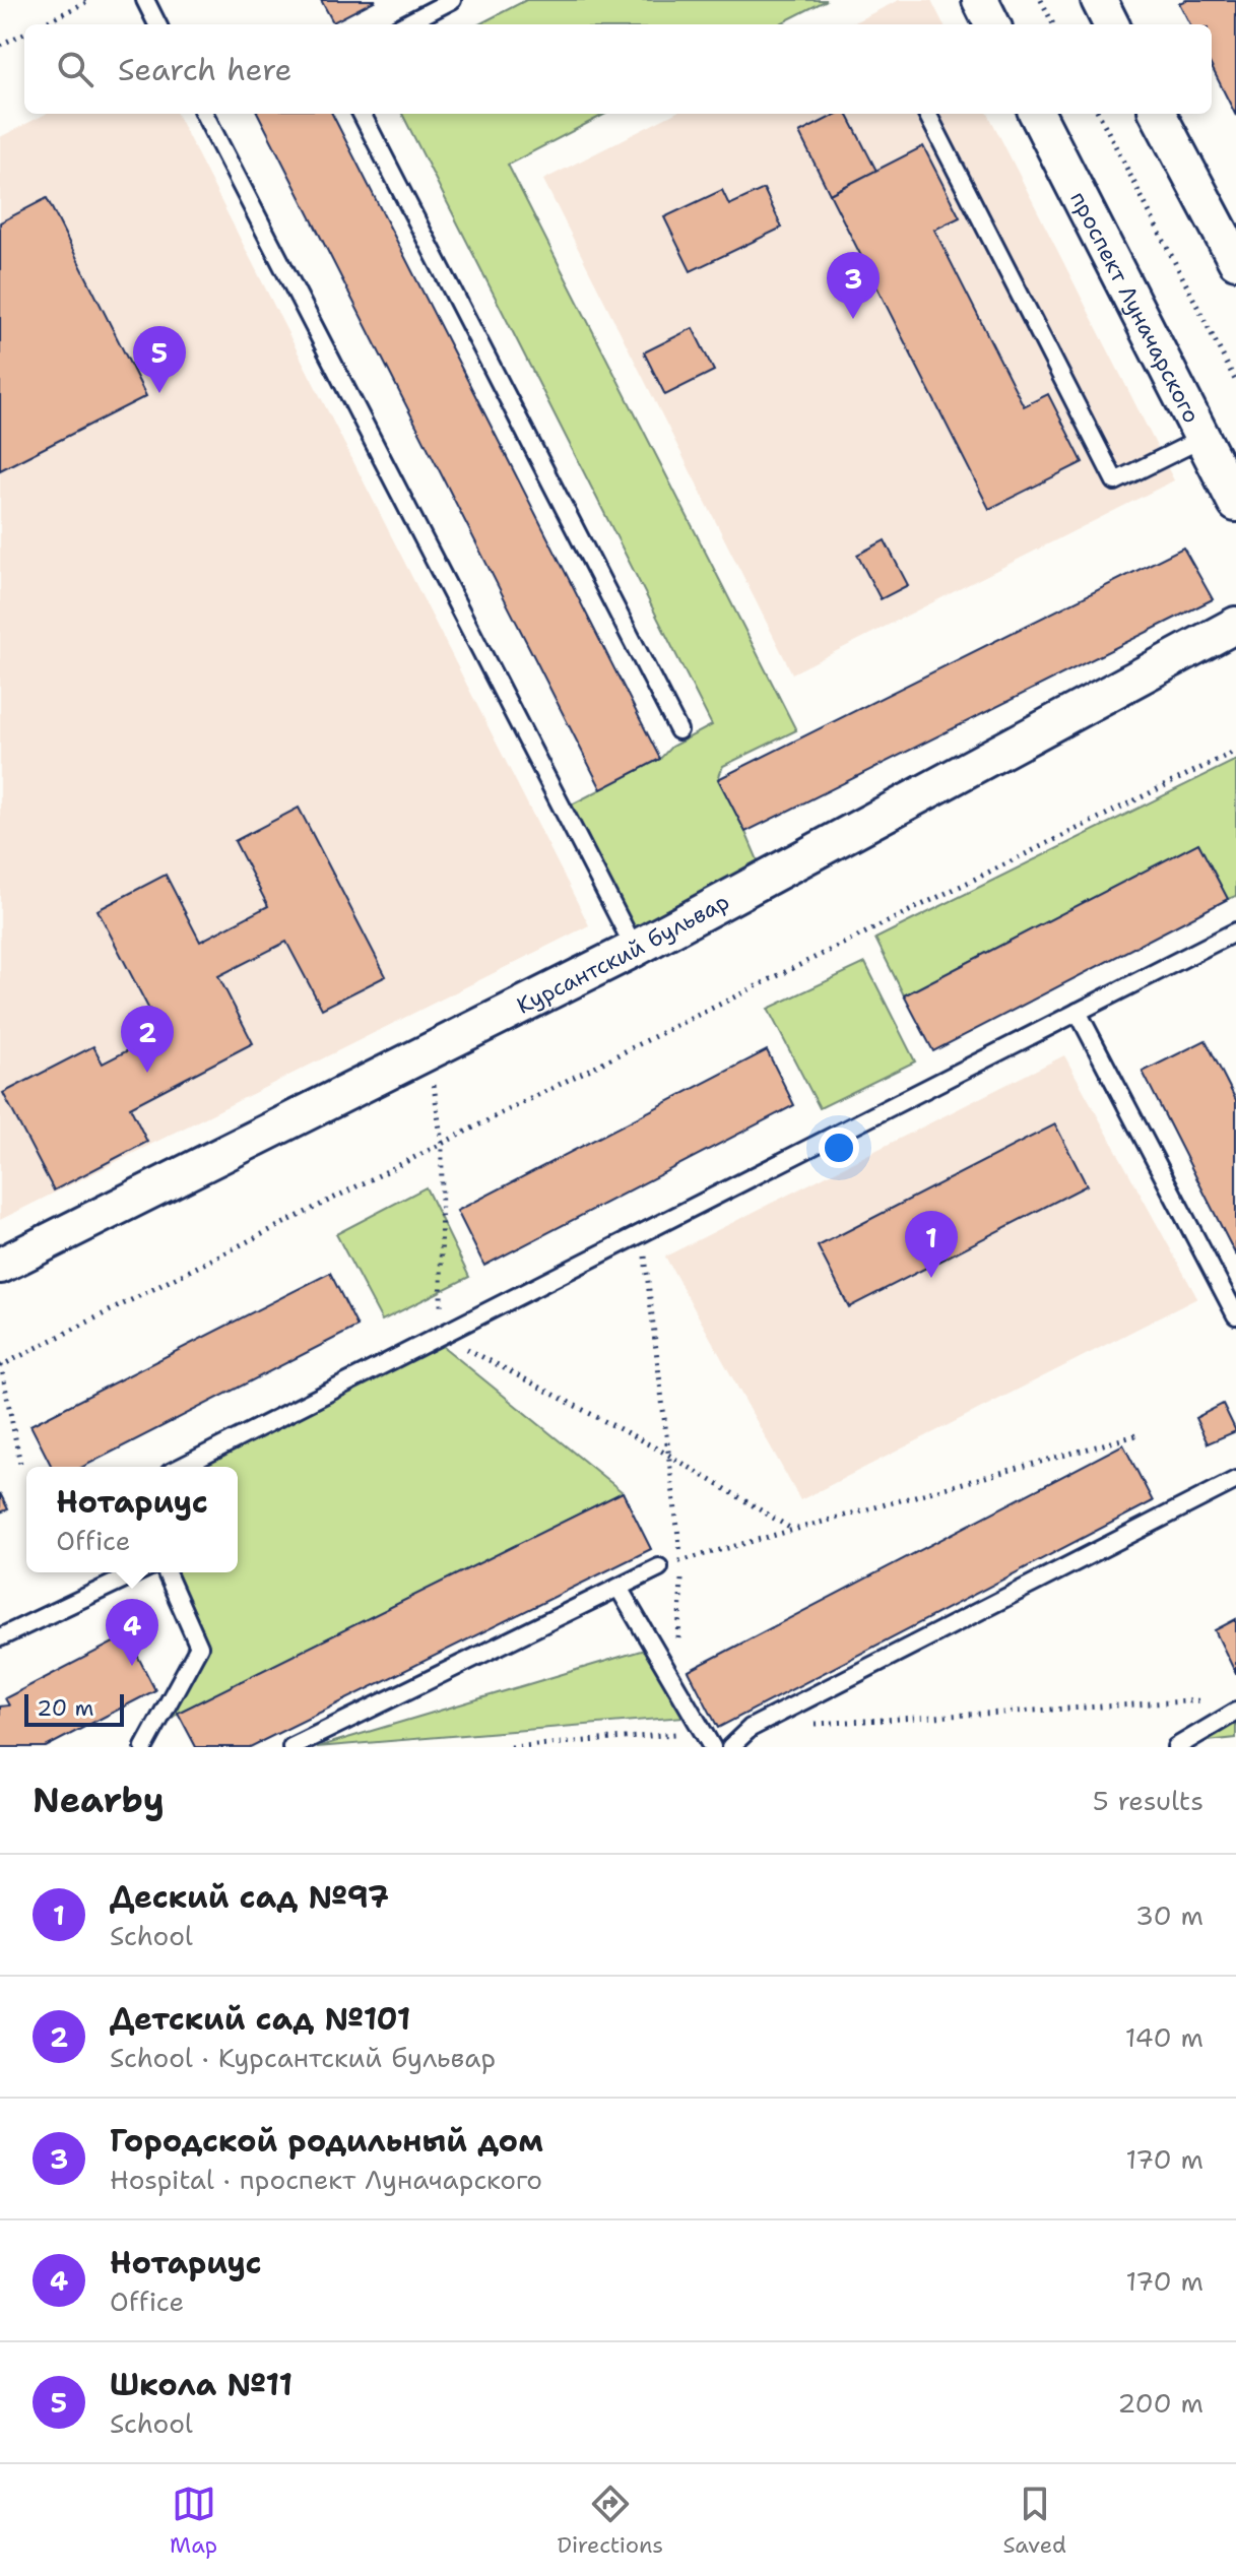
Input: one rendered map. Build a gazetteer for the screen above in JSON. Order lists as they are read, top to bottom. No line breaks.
{"streets":{"street":["проспект Луначарского","Курсантский бульвар"]},"scale_bar":"20 m","page":{"search":"Search here","pins":["3","5","2","1","4"],"popup":["Нотариус","Office"],"scale":"20 m","heading":["Nearby","5 results"],"list":[{"mark":"1","name":"Деский сад №97","note":"School","value":"30 m"},{"mark":"2","name":"Детский сад №101","note":"School · Курсантский бульвар","value":"140 m"},{"mark":"3","name":"Городской родильный дом","note":"Hospital · проспект Луначарского","value":"170 m"},{"mark":"4","name":"Нотариус","note":"Office","value":"170 m"},{"mark":"5","name":"Школа №11","note":"School","value":"200 m"}],"nav":["Map","Directions","Saved"]}}
